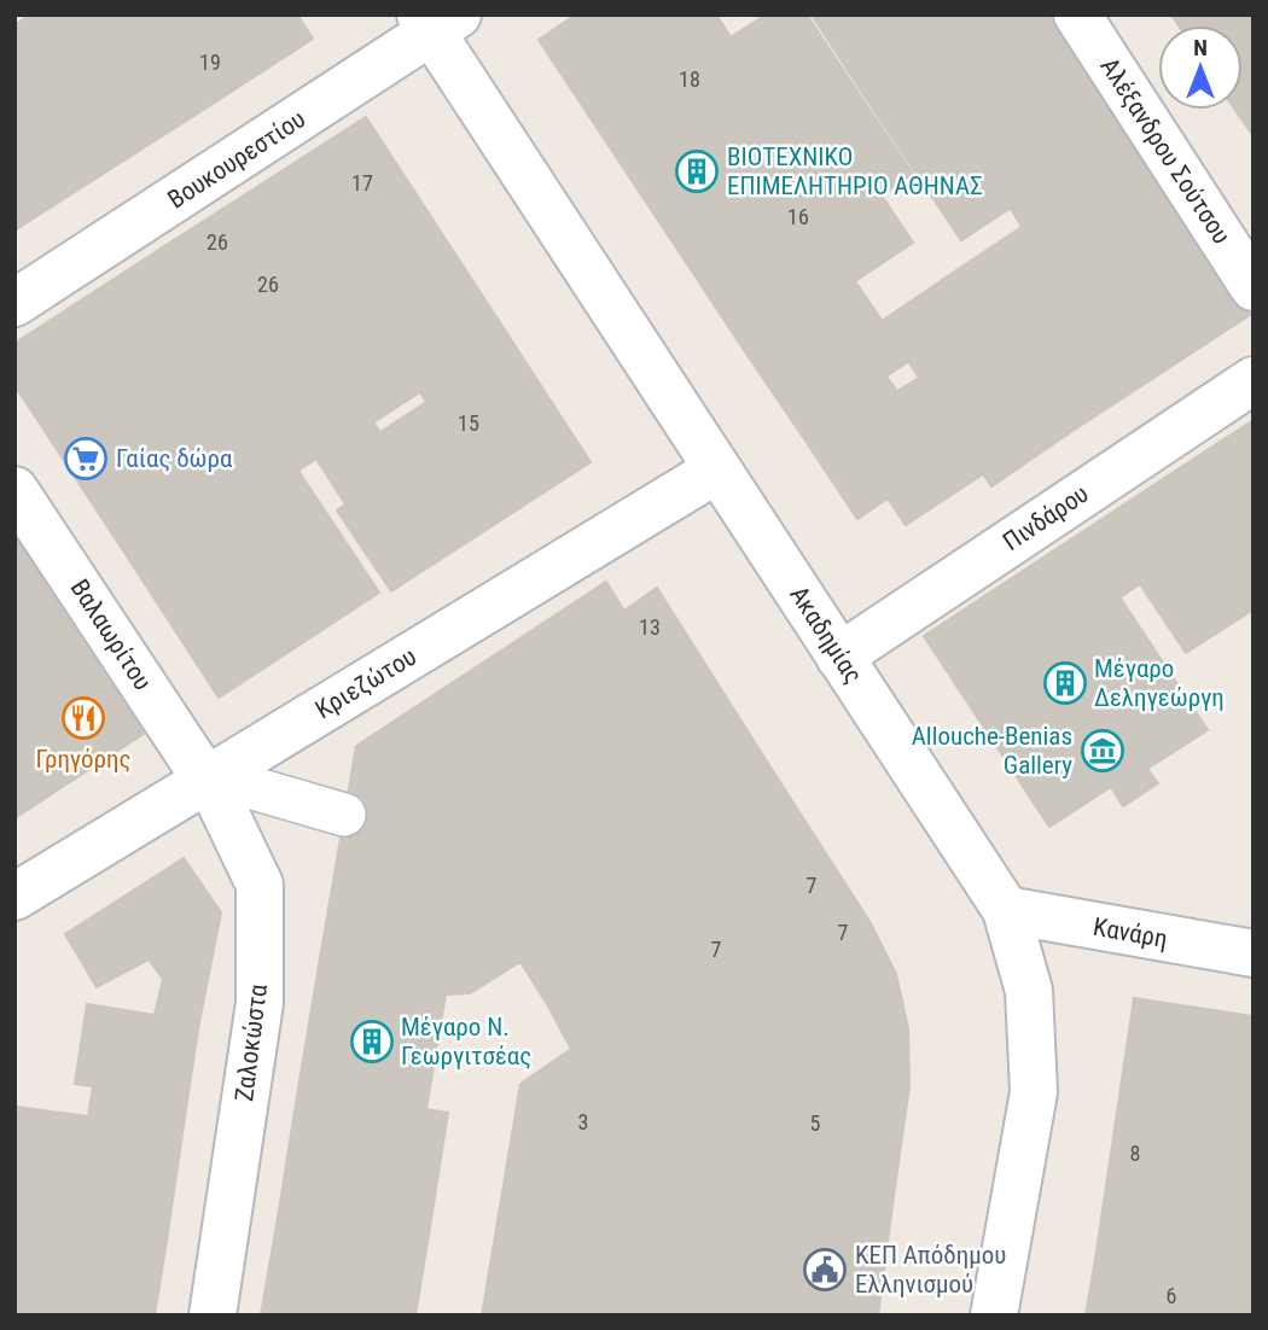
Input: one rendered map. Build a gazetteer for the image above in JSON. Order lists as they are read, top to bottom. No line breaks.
{"streets":{"street":["Αλέξανδρου Σούτσου","Βουκουρεστίου","Πινδάρου","Βαλαωρίτου","Ακαδημίας","Κριεζώτου","Κανάρη","Ζαλοκώστα"]},"crossings":[["Βουκουρεστίου","Ακαδημίας"],["Πινδάρου","Ακαδημίας"],["Βαλαωρίτου","Κριεζώτου"],["Βαλαωρίτου","Ζαλοκώστα"],["Ακαδημίας","Κριεζώτου"],["Ακαδημίας","Κανάρη"],["Κριεζώτου","Ζαλοκώστα"]],"places":{"building":["ΒΙΟΤΕΧΝΙΚΟ ΕΠΙΜΕΛΗΤΗΡΙΟ ΑΘΗΝΑΣ","Μέγαρο Δεληγεώργη","Μέγαρο Ν. Γεωργιτσέας"],"supermarket":["Γαίας δώρα"],"restaurant":["Γρηγόρης"],"museum":["Allouche-Benias Gallery"],"public building":["ΚΕΠ Απόδημου Ελληνισμού"]},"house_numbers":["19","18","17","16","26","26","15","13","7","7","7","3","5","8","6"],"north":"top"}
